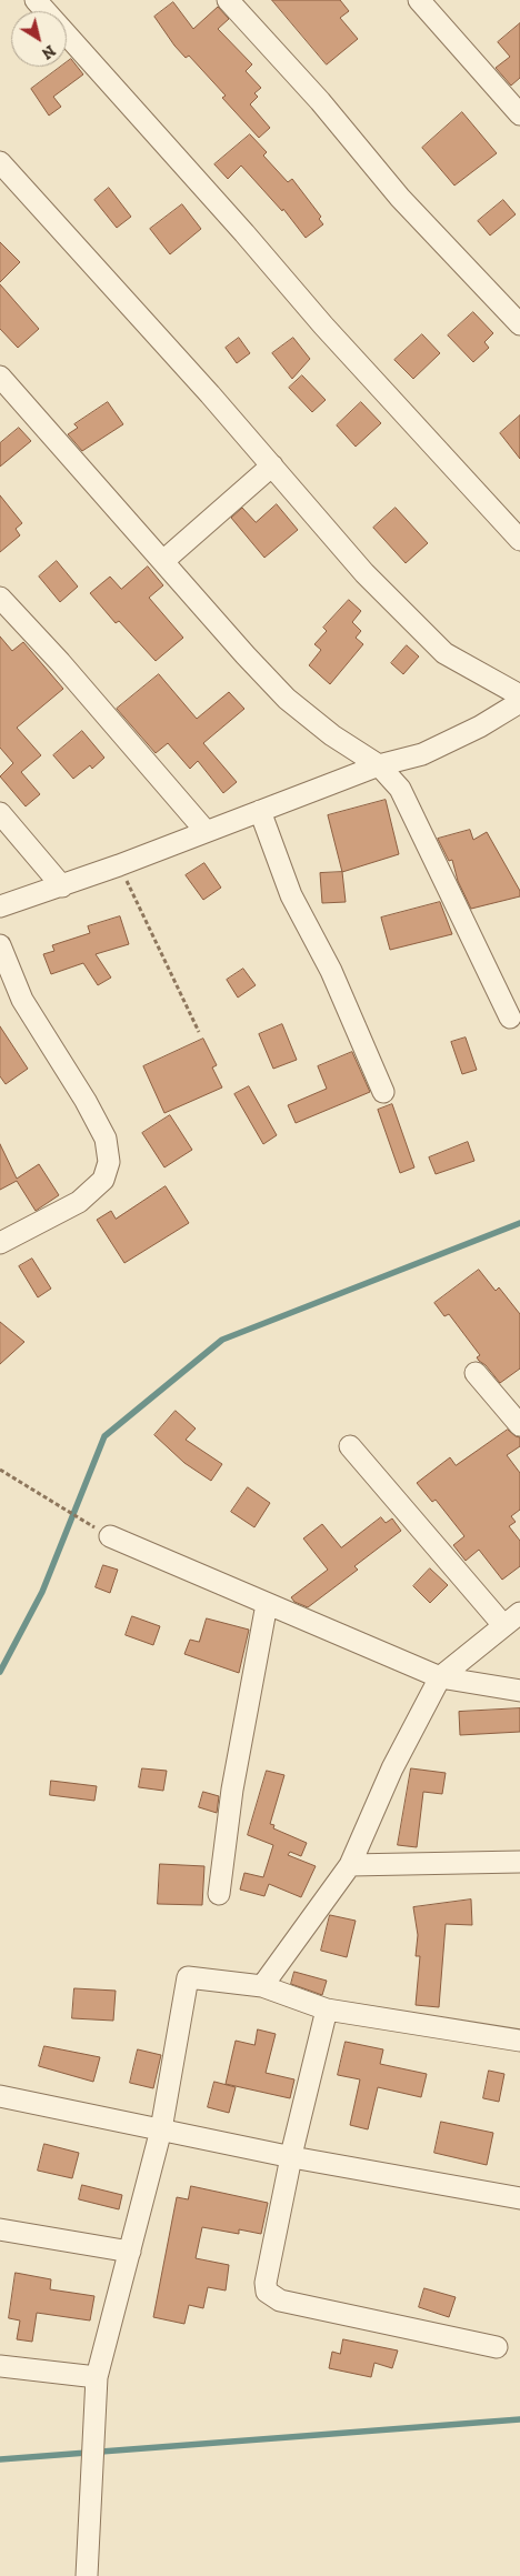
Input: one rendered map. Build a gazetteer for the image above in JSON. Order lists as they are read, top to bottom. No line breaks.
{"north":"bottom right"}
